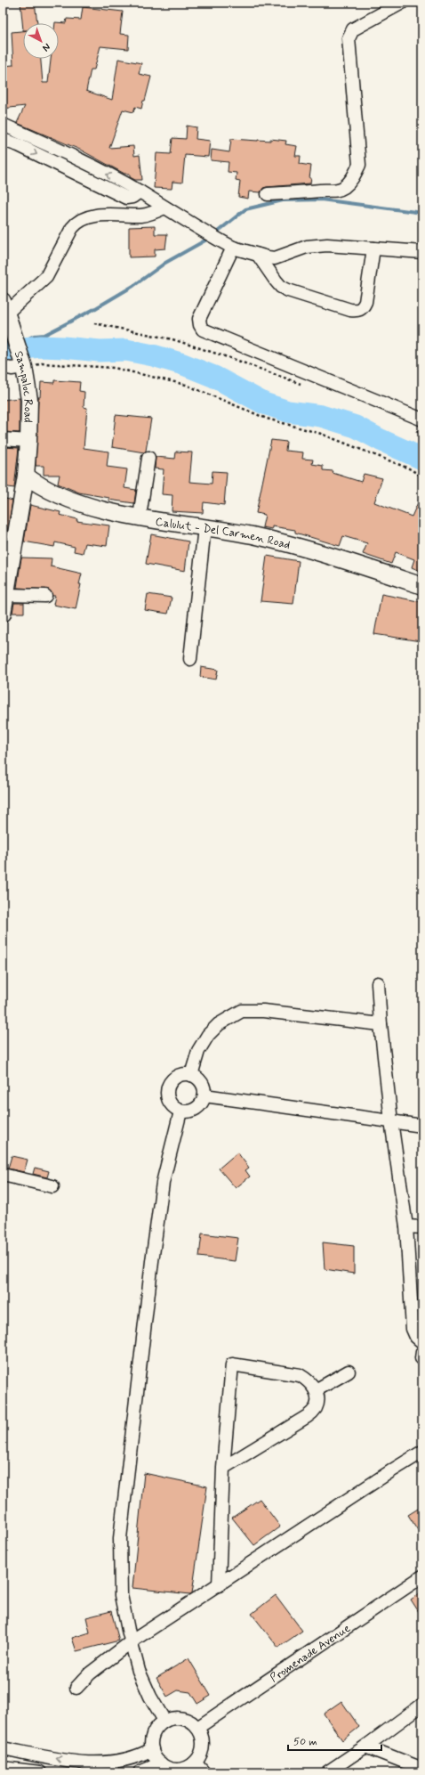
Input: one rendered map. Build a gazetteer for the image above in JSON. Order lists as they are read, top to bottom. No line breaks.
{"streets":{"main road":["Sampaloc Road","Calulut - Del Carmen Road"],"street":["Promenade Avenue"]},"crossings":[["Sampaloc Road","Calulut - Del Carmen Road"]],"scale_bar":"50 m","north":"bottom right"}
